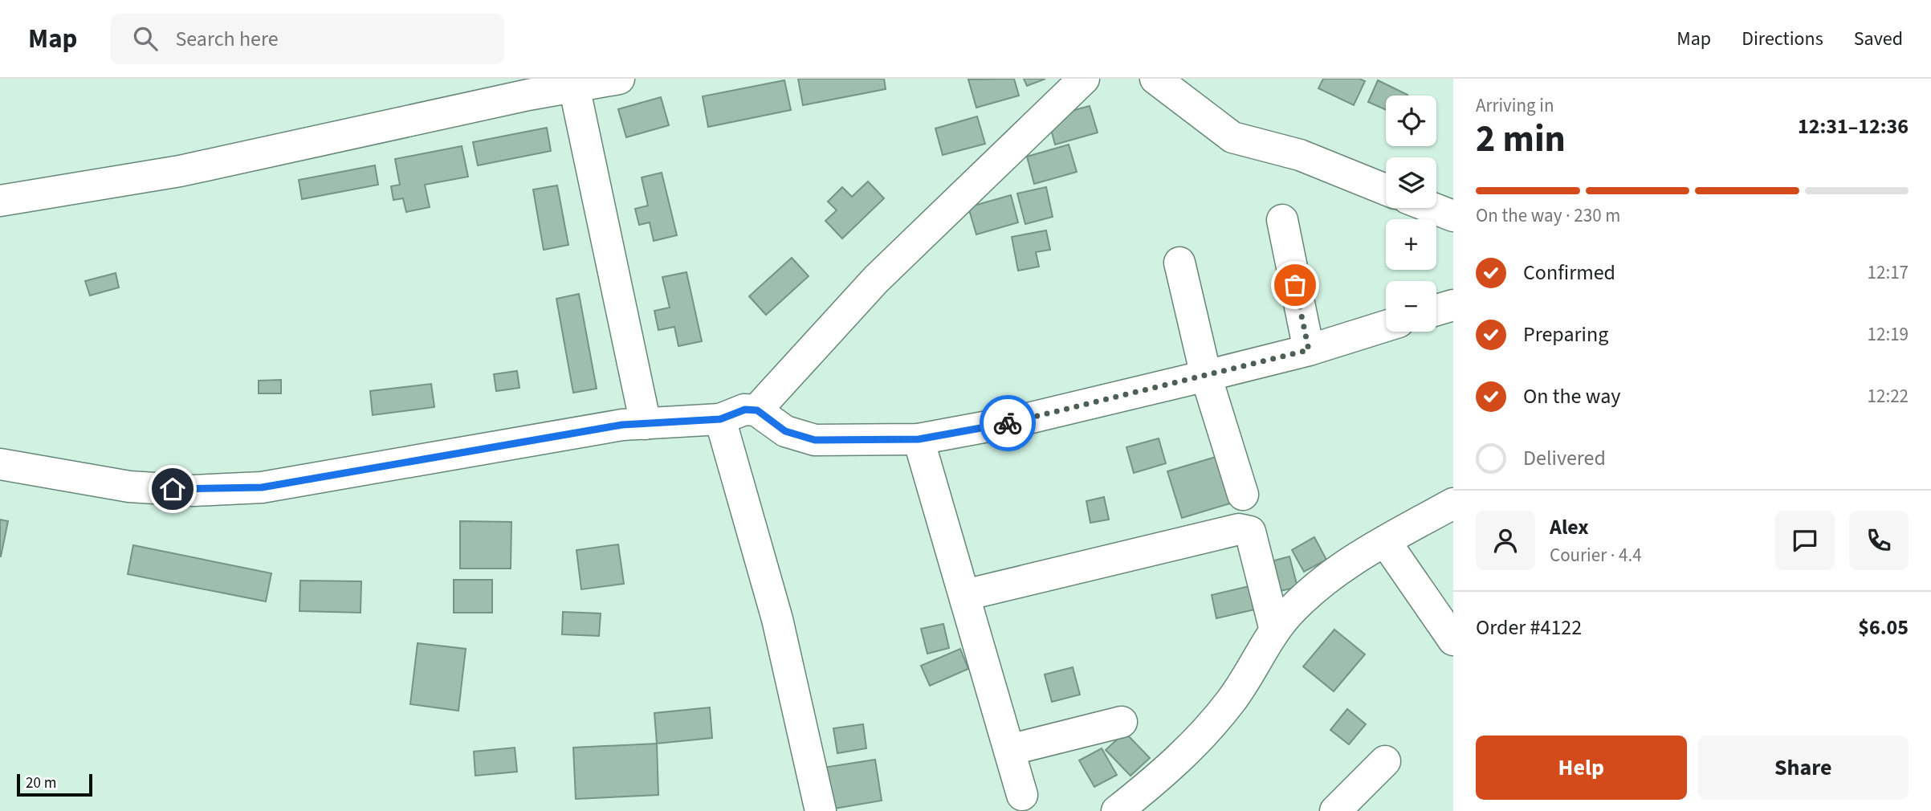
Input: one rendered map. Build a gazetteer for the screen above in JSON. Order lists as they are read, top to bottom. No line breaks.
{"scale_bar":"20 m","page":{"header":"Map","search":"Search here","nav":["Map","Directions","Saved"],"heading":["2 min","Arriving in","12:31–12:36"],"panel":["Alex","Courier · 4.4","Order #4122","$6.05"],"map_buttons":["+","−"],"bar":"On the way · 230 m","list":[["Confirmed","12:17"],["Preparing","12:19"],["On the way","12:22"],"Delivered"],"buttons":["Help","Share"],"scale":"20 m"}}
